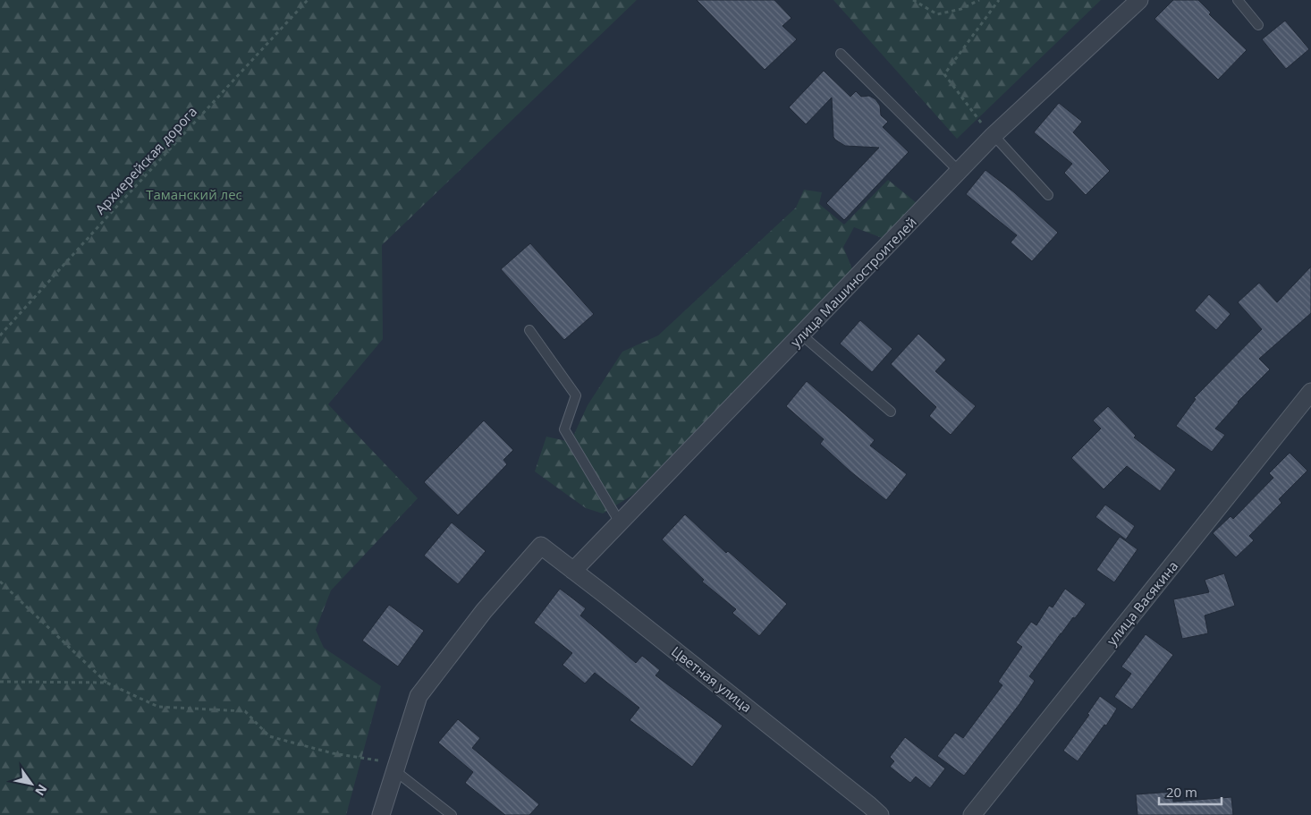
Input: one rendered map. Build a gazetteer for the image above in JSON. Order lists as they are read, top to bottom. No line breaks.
{"streets":{"street":["улица Машиностроителей","улица Васякина","Цветная улица"],"path":["Архиерейская дорога"]},"crossings":[["улица Машиностроителей","Цветная улица"]],"parks":["Таманский лес"],"scale_bar":"20 m","north":"bottom right"}
